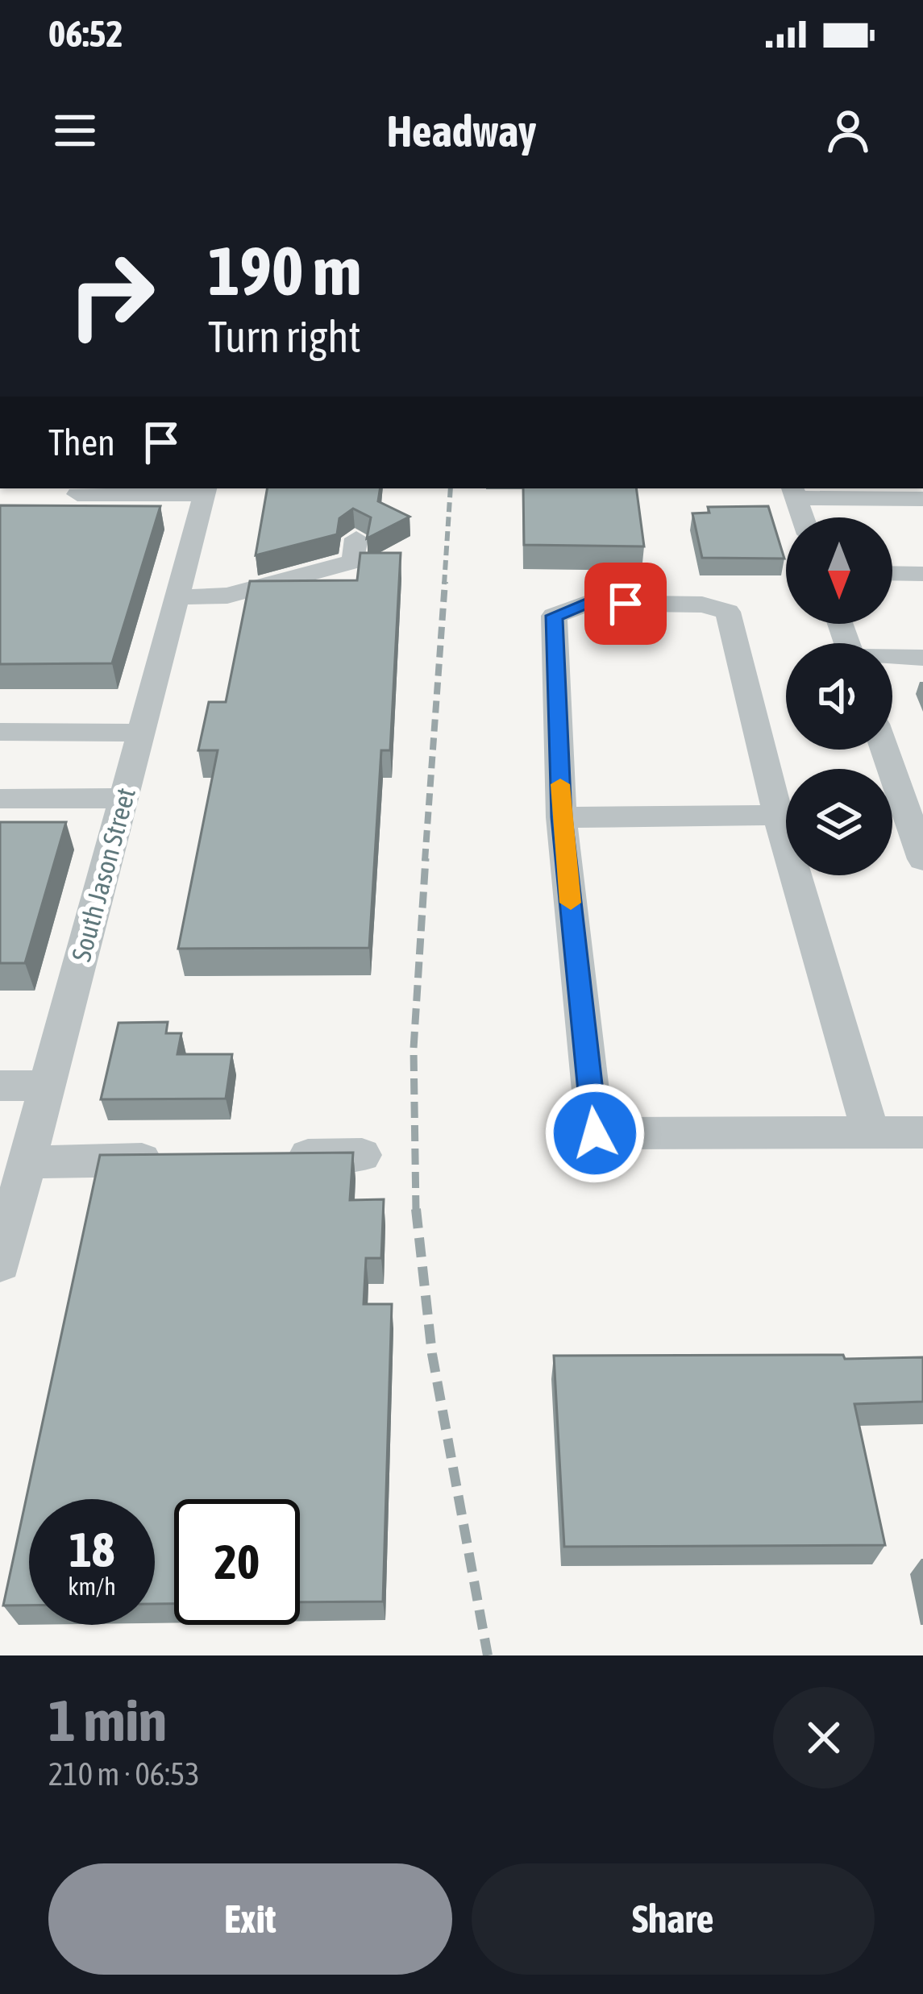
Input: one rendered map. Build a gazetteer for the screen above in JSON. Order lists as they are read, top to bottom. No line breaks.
{"streets":{"street":["South Jason Street"]},"north":"bottom","page":{"status":"06:52","header":"Headway","turn":["190 m","Turn right"],"then":"Then","speed":"18 km/h","limit":"20","heading":["1 min","210 m · 06:53"],"buttons":["Exit","Share"]}}
